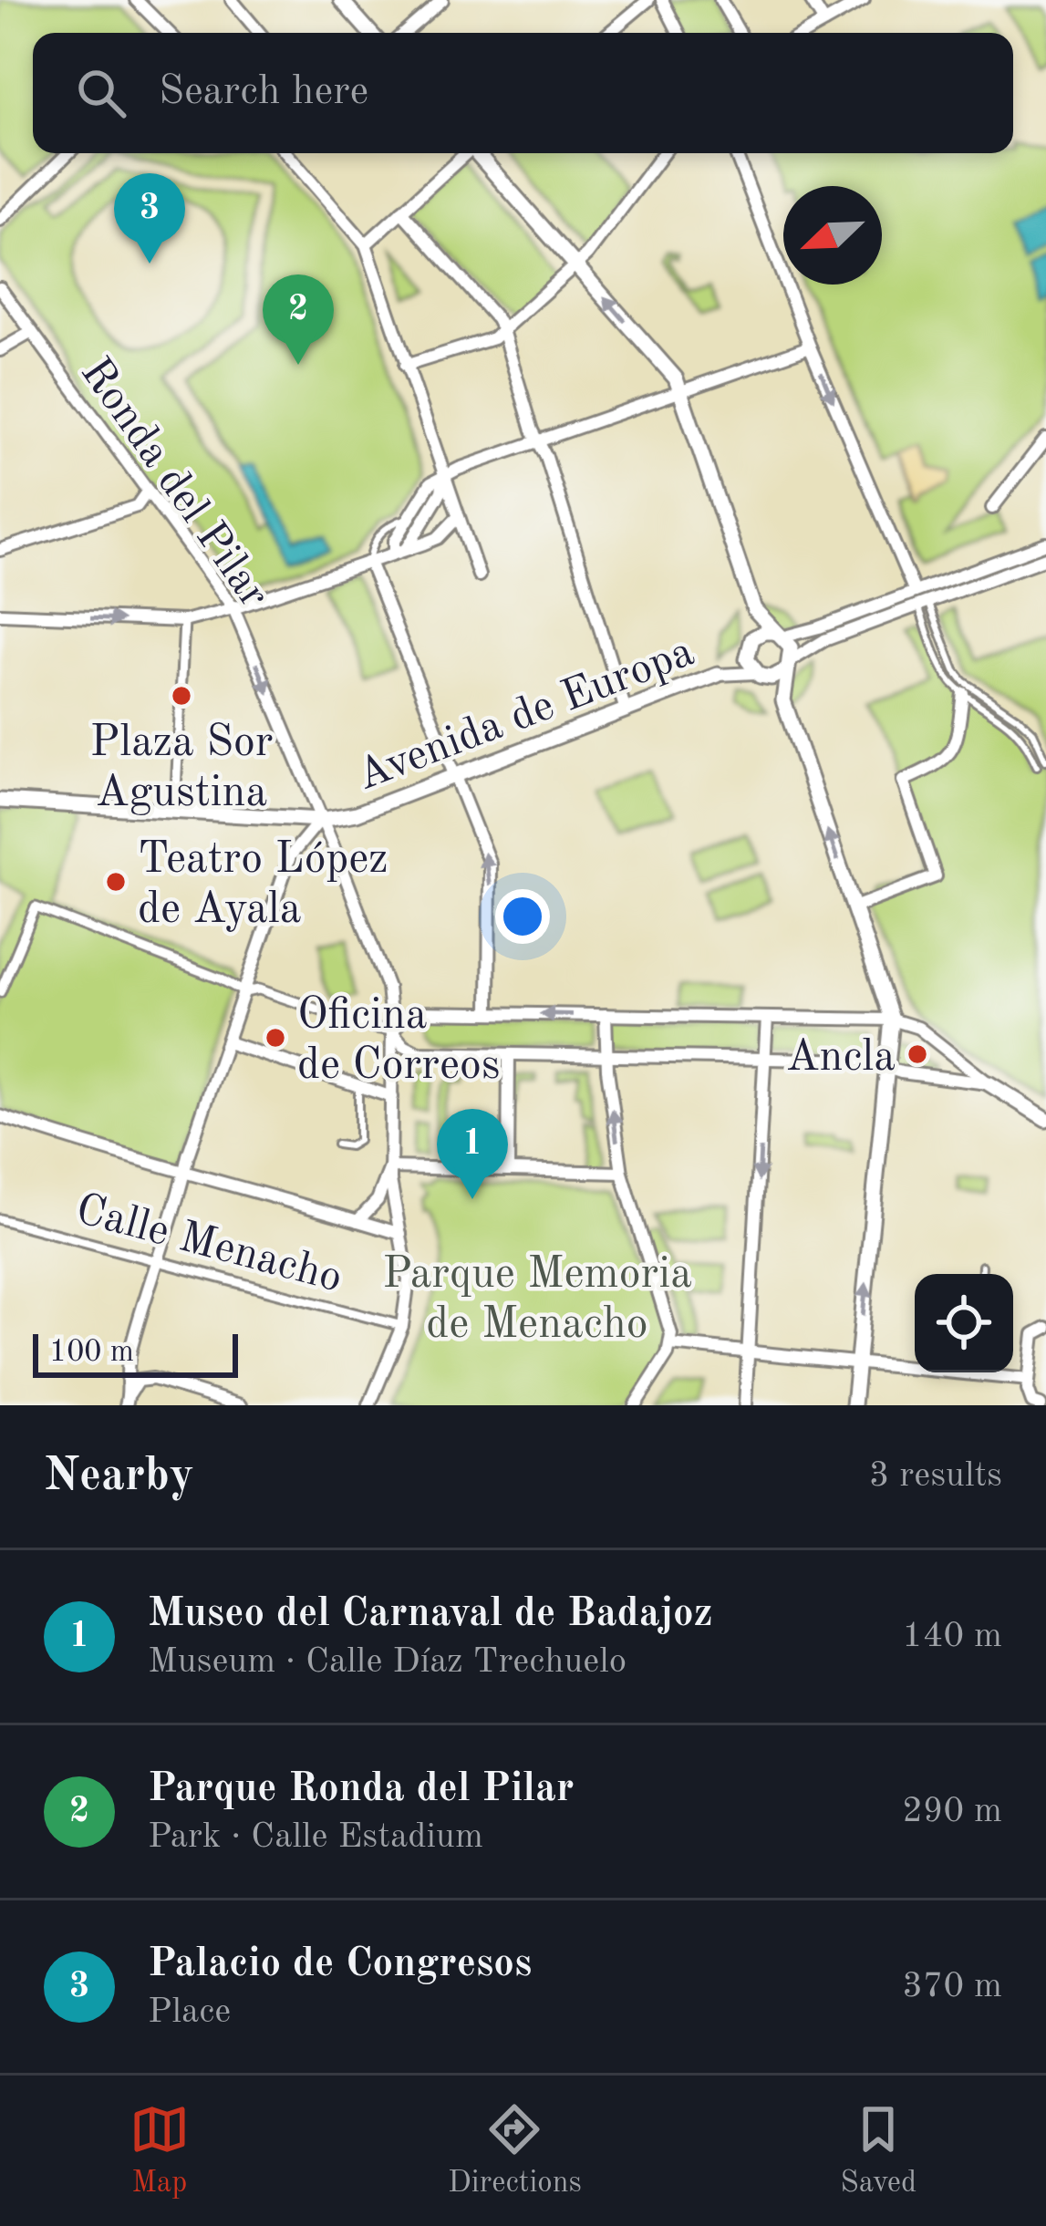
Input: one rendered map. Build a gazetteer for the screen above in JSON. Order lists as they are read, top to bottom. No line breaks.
{"streets":{"street":["Ronda del Pilar","Avenida de Europa","Calle Menacho"]},"crossings":[["Ronda del Pilar","Avenida de Europa"],["Ronda del Pilar","Calle Menacho"]],"parks":["Parque Memoria de Menacho"],"places":["Plaza Sor Agustina","Teatro López de Ayala","Oficina de Correos","Ancla"],"scale_bar":"100 m","north":"bottom left","page":{"search":"Search here","pins":["3","2","1"],"scale":"100 m","heading":["Nearby","3 results"],"list":[{"mark":"1","name":"Museo del Carnaval de Badajoz","note":"Museum · Calle Díaz Trechuelo","value":"140 m"},{"mark":"2","name":"Parque Ronda del Pilar","note":"Park · Calle Estadium","value":"290 m"},{"mark":"3","name":"Palacio de Congresos","note":"Place","value":"370 m"}],"nav":["Map","Directions","Saved"]}}
